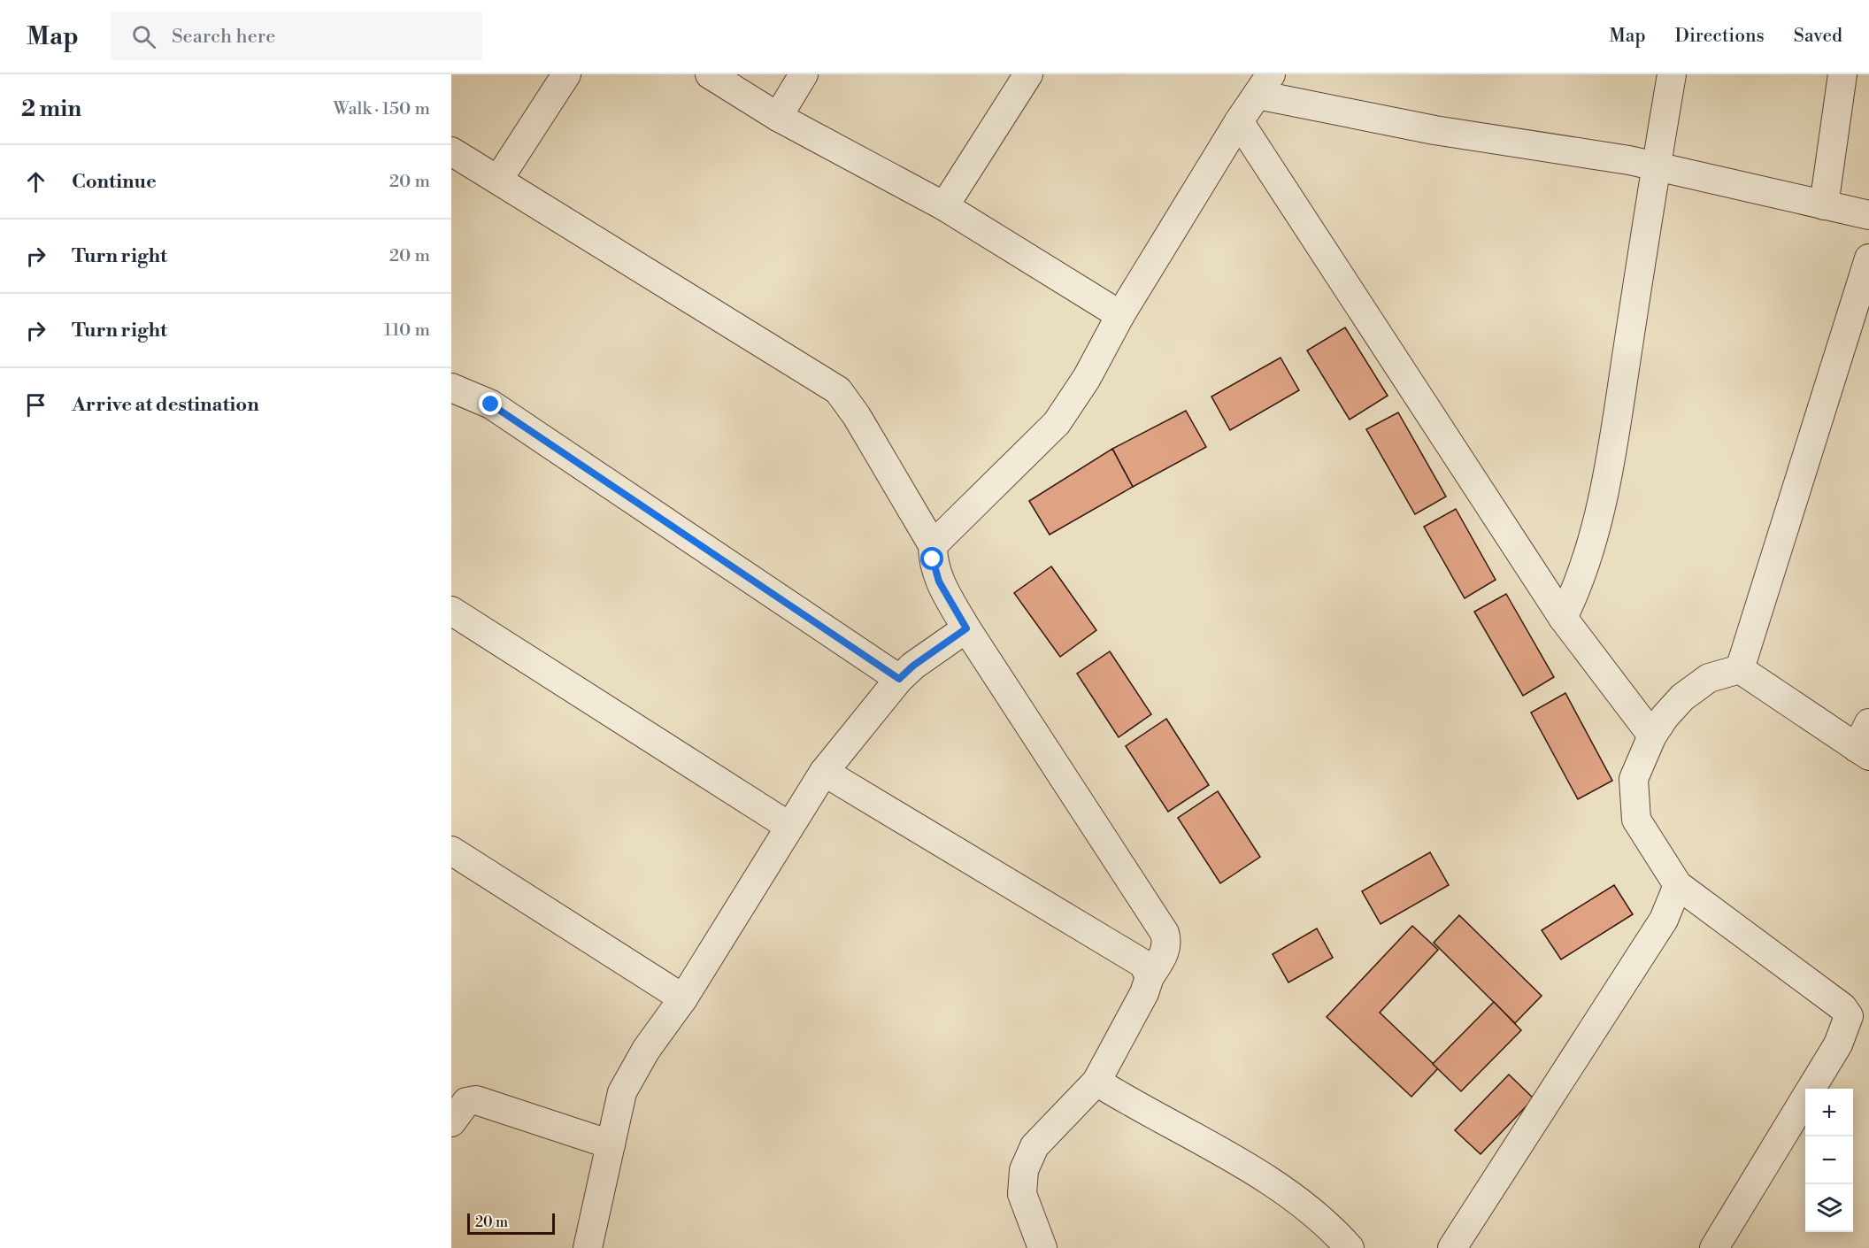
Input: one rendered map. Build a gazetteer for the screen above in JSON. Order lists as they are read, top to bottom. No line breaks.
{"scale_bar":"20 m","page":{"header":"Map","search":"Search here","nav":["Map","Directions","Saved"],"heading":["2 min","Walk · 150 m"],"list":[["Continue","20 m"],["Turn right","20 m"],["Turn right","110 m"],"Arrive at destination"],"map_buttons":["+","−"],"scale":"20 m"}}
